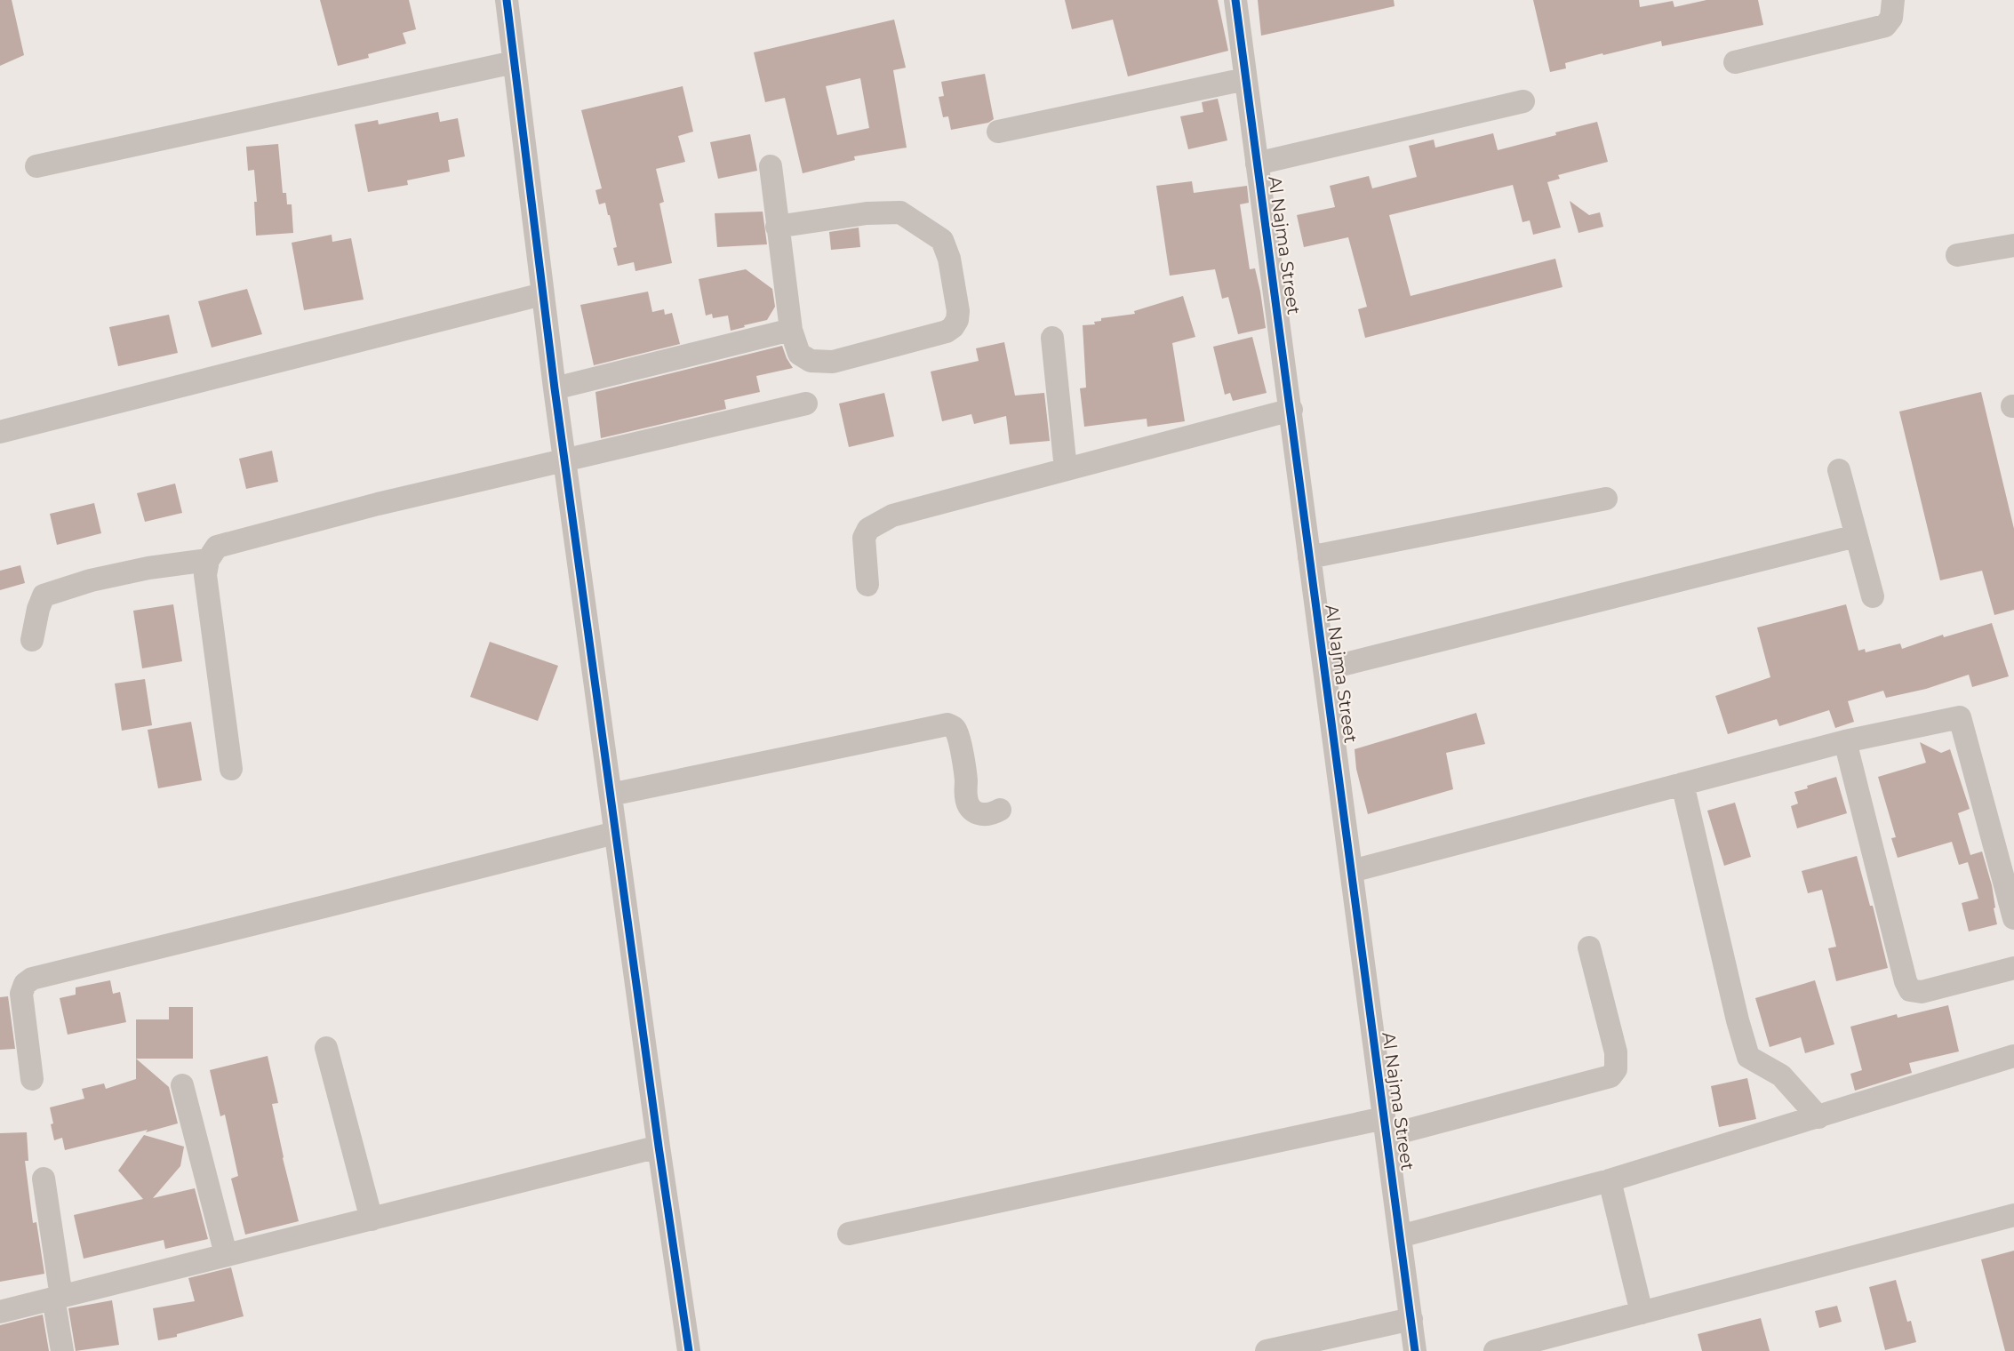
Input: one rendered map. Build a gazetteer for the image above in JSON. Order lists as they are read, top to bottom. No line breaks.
{"streets":{"street":["Al Najma Street"]}}
